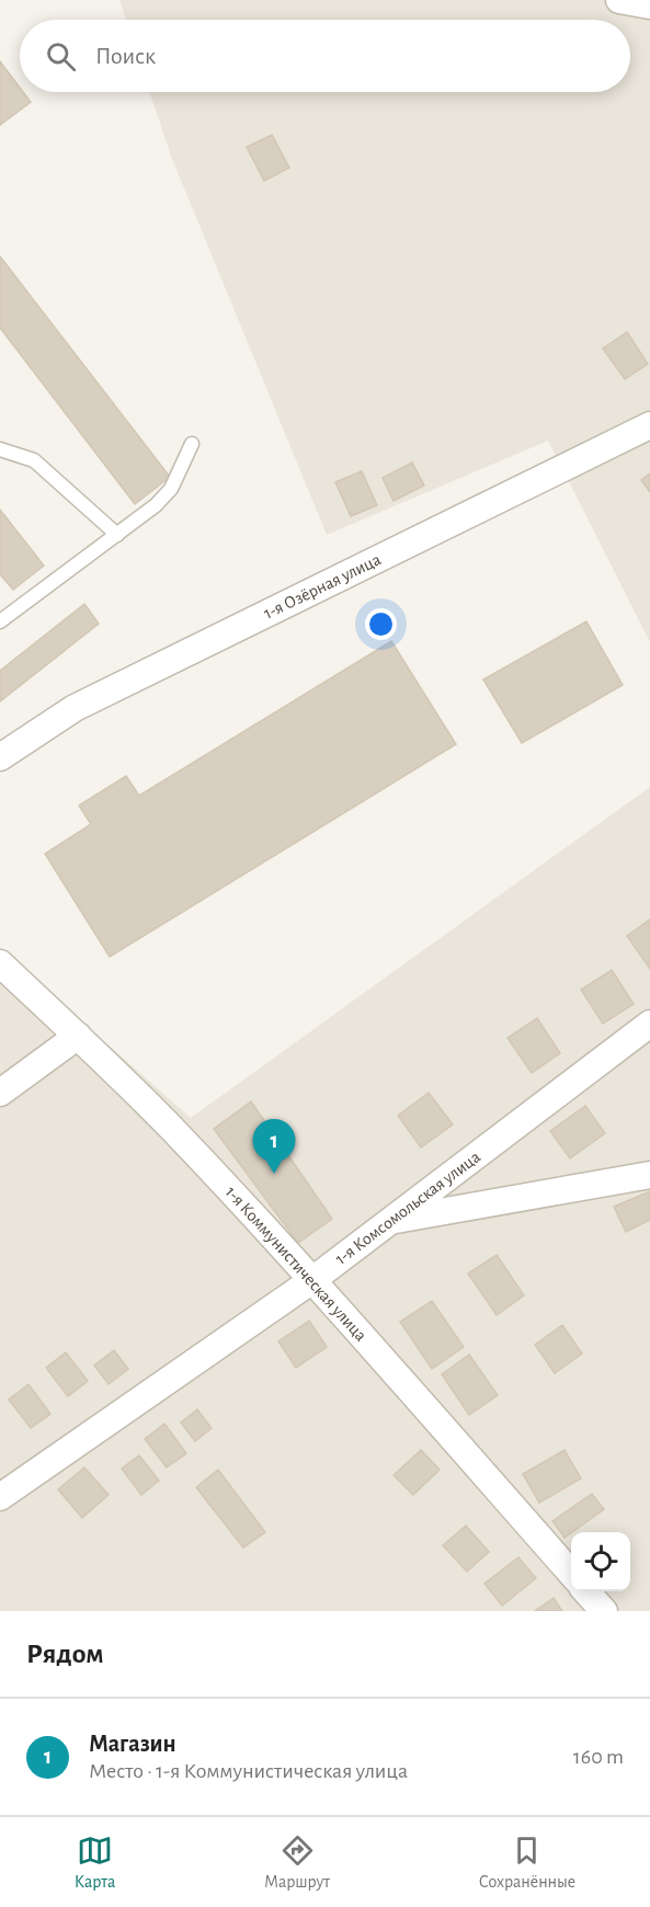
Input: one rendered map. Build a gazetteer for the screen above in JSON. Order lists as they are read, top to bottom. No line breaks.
{"streets":{"street":["1-я Озёрная улица","1-я Комсомольская улица","1-я Коммунистическая улица"]},"crossings":[["1-я Комсомольская улица","1-я Коммунистическая улица"]],"page":{"search":"Поиск","pins":"1","heading":"Рядом","list":[{"mark":"1","name":"Магазин","note":"Место · 1-я Коммунистическая улица","value":"160 m"}],"nav":["Карта","Маршрут","Сохранённые"]}}
